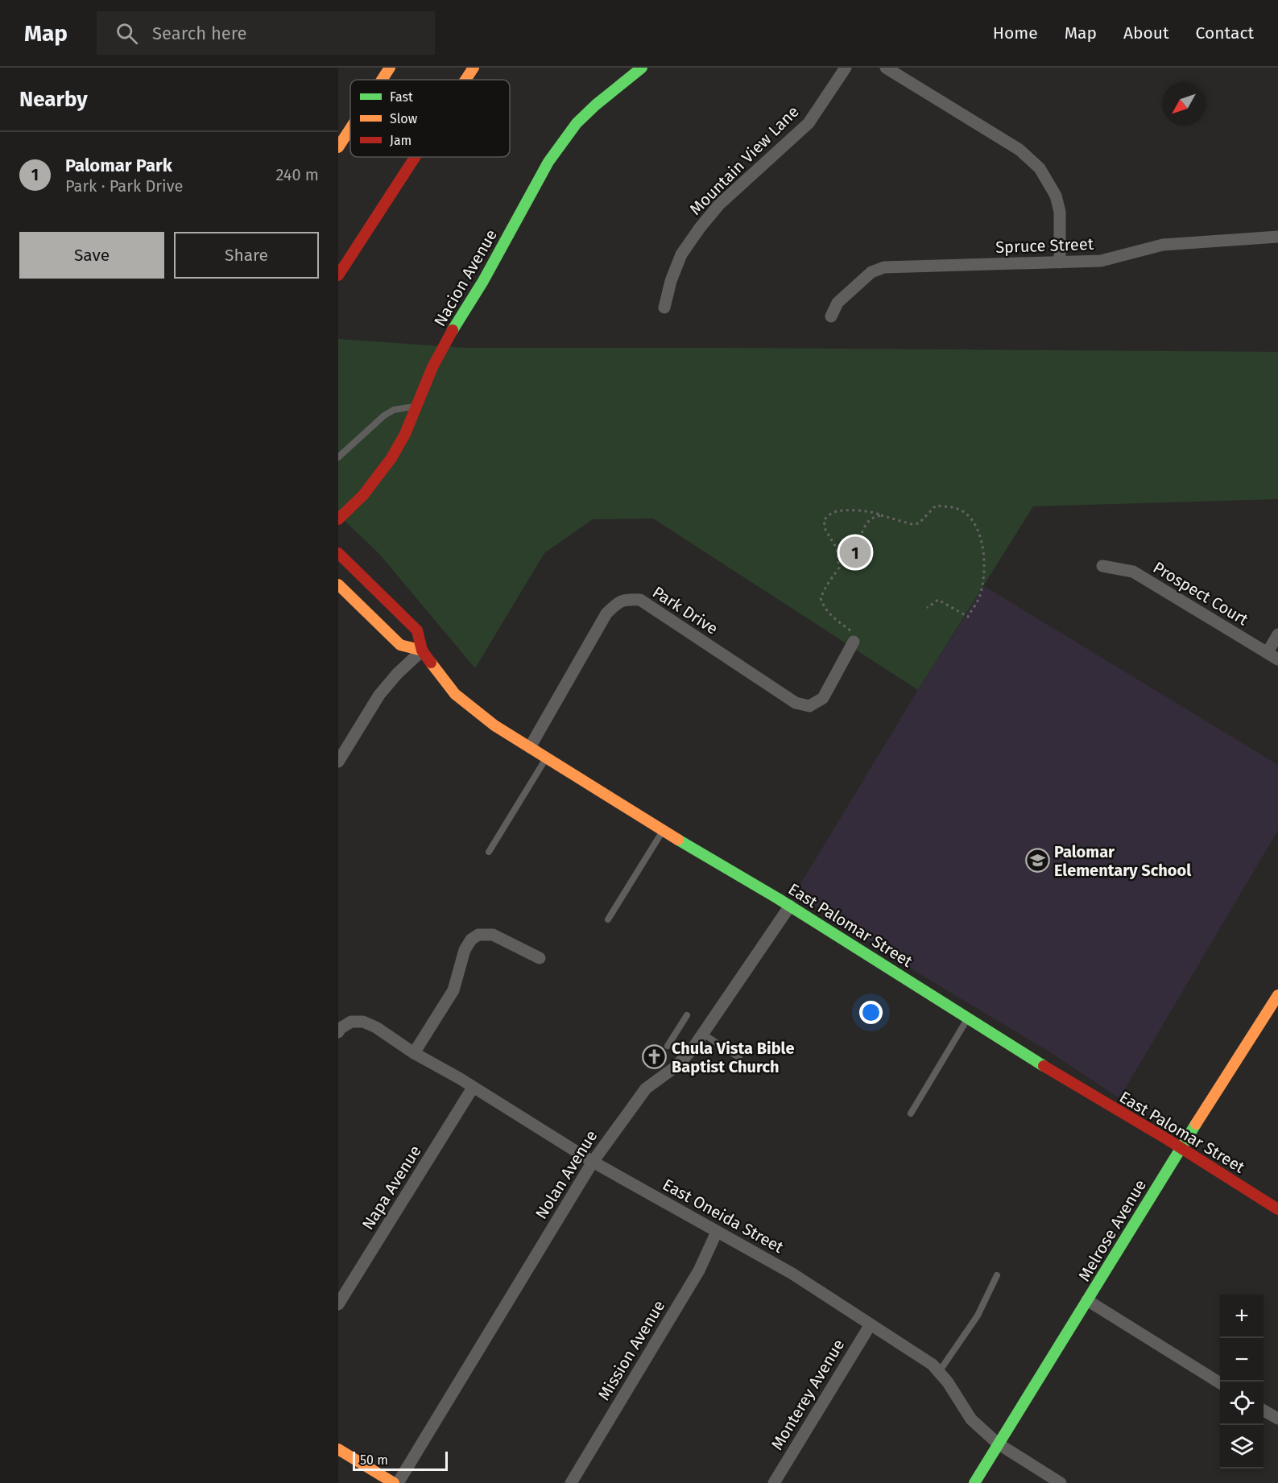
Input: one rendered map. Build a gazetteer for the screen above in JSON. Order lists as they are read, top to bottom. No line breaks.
{"streets":{"main road":["Nacion Avenue","East Palomar Street","Melrose Avenue"],"street":["Mountain View Lane","Spruce Street","Prospect Court","Park Drive","Nolan Avenue","Napa Avenue","East Oneida Street","Mission Avenue","Monterey Avenue"]},"crossings":[["Park Drive","East Palomar Street"],["East Palomar Street","Nolan Avenue"],["East Palomar Street","Melrose Avenue"],["Nolan Avenue","East Oneida Street"],["Napa Avenue","East Oneida Street"],["East Oneida Street","Melrose Avenue"],["East Oneida Street","Mission Avenue"],["East Oneida Street","Monterey Avenue"]],"places":{"school or university":["Palomar Elementary School"],"church":["Chula Vista Bible Baptist Church"]},"legend":["Fast","Slow","Jam"],"scale_bar":"50 m","north":"bottom left","page":{"header":"Map","search":"Search here","nav":["Home","Map","About","Contact"],"heading":"Nearby","list":[{"mark":"1","name":"Palomar Park","note":"Park · Park Drive","value":"240 m"}],"buttons":["Save","Share"],"pins":"1","map_buttons":["+","−"],"scale":"50 m"}}
